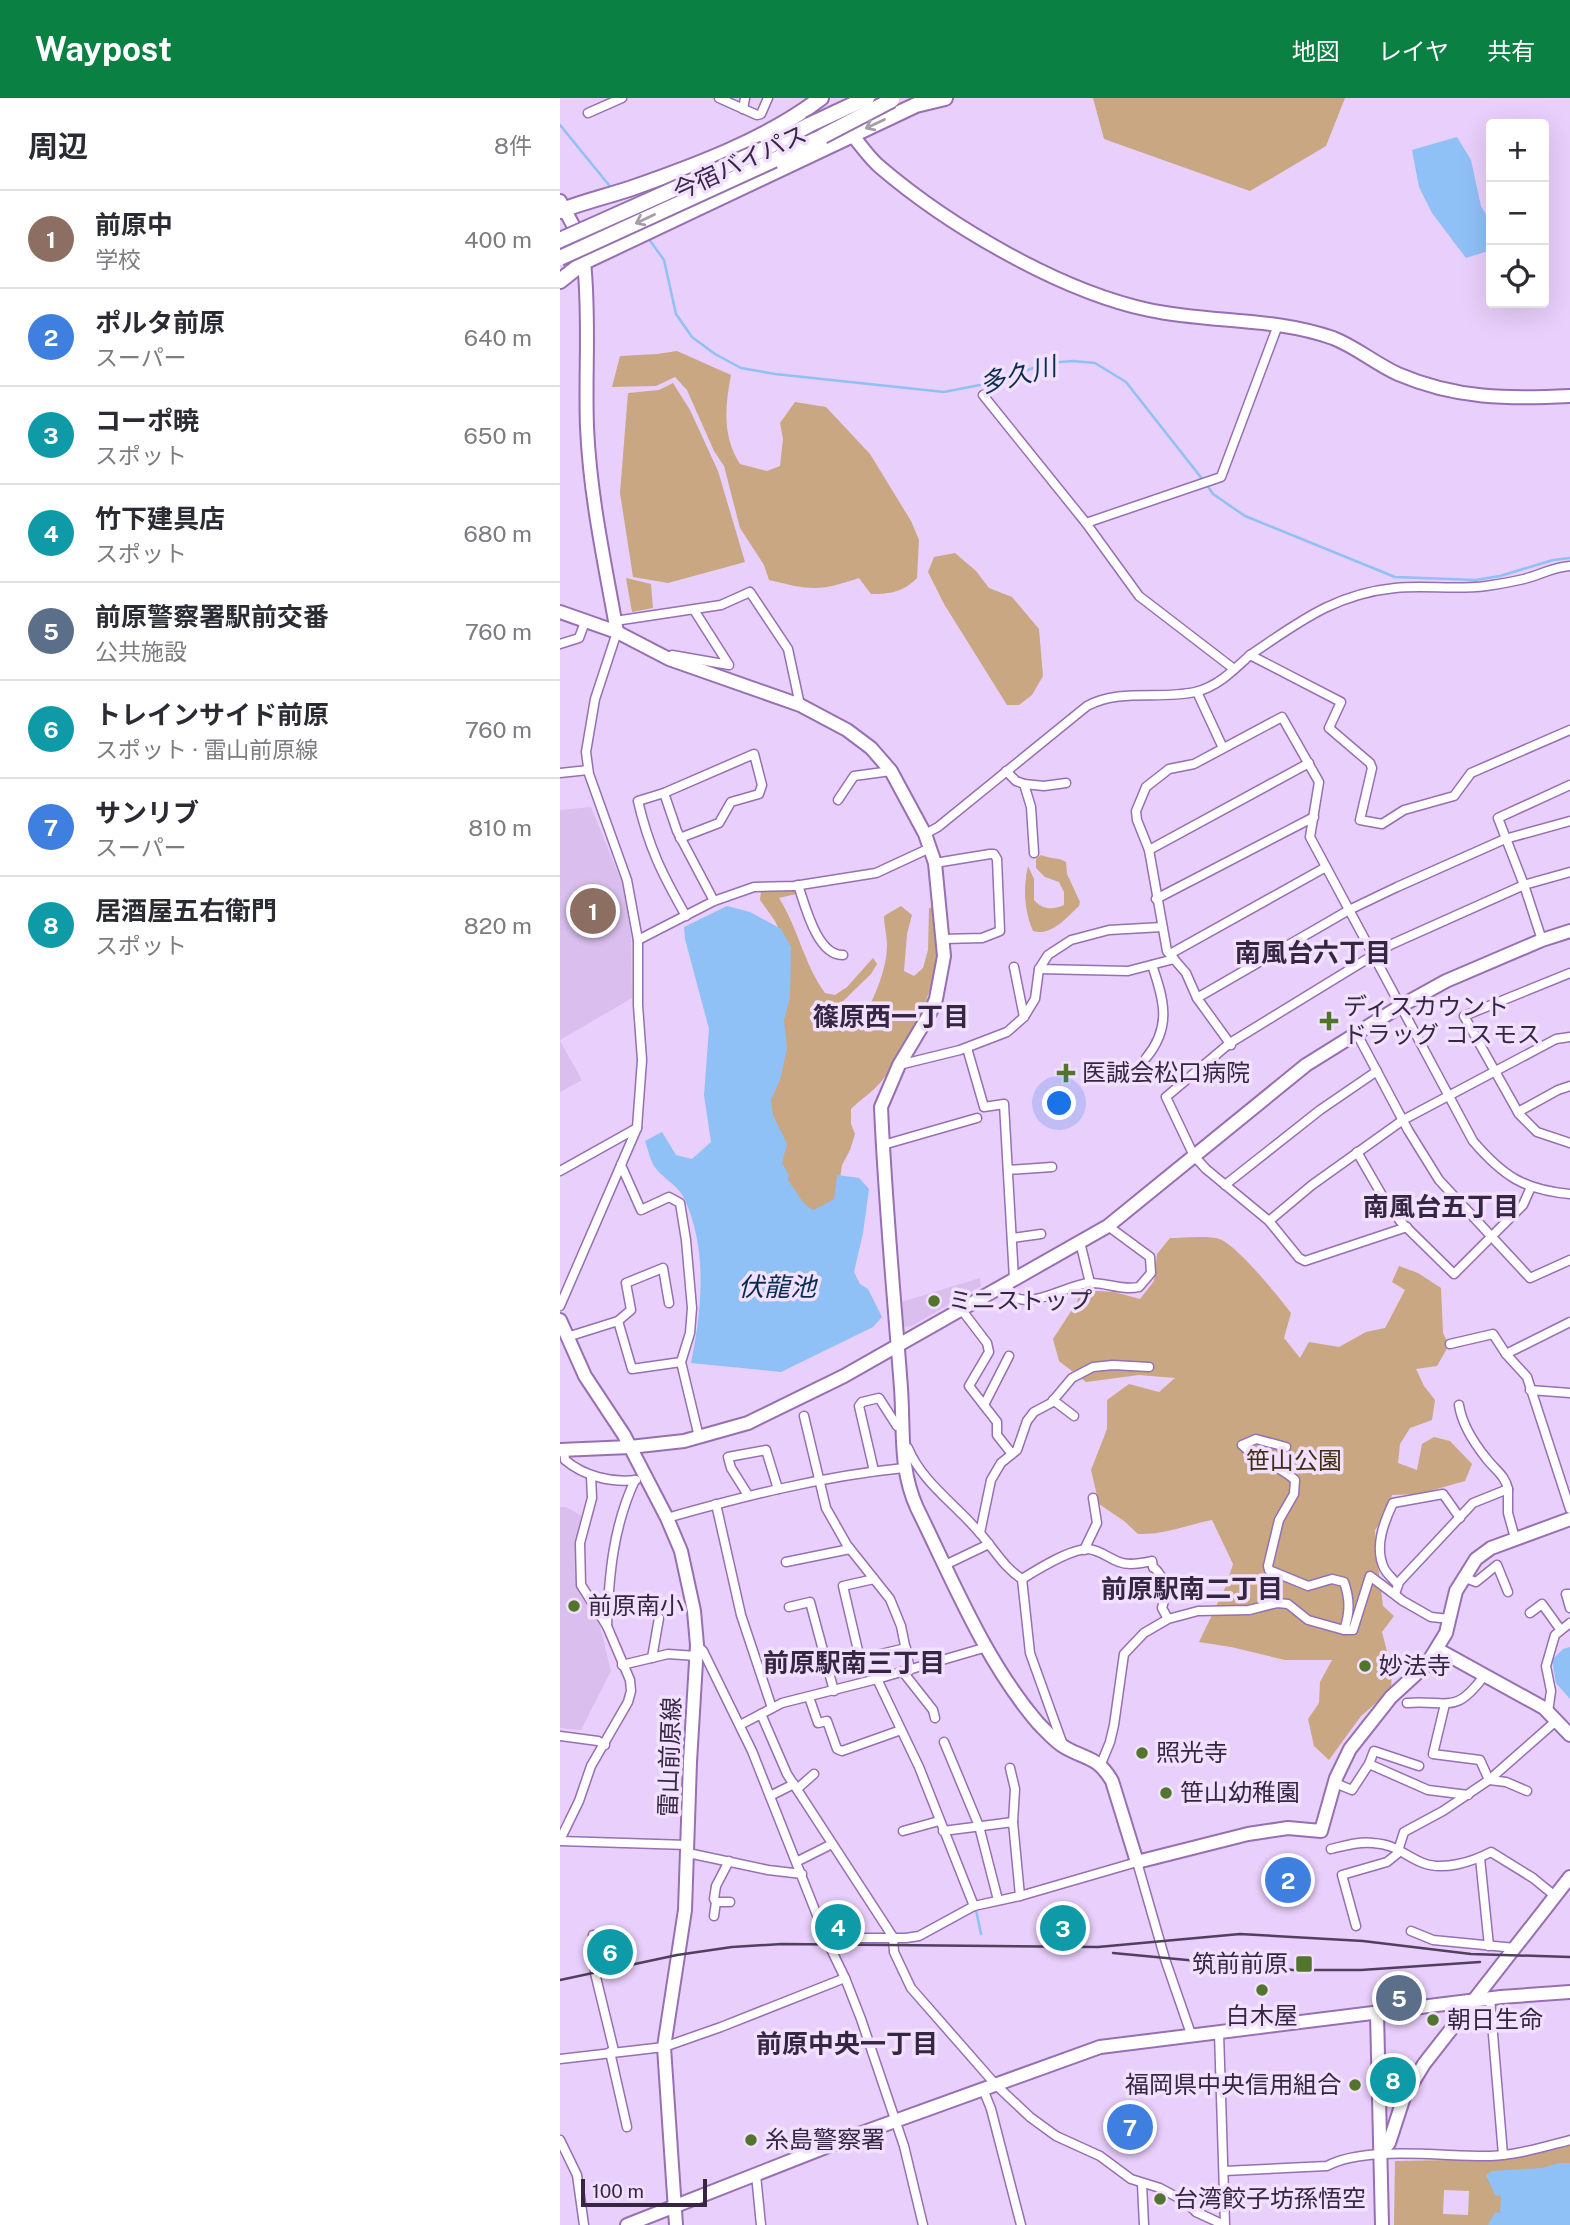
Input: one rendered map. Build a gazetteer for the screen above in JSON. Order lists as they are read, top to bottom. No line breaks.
{"streets":{"highway":["今宿バイパス"],"street":["雷山前原線"]},"districts":["南風台六丁目","篠原西一丁目","南風台五丁目","前原駅南二丁目","前原駅南三丁目","前原中央一丁目"],"water":["多久川","伏龍池"],"parks":["笹山公園"],"places":{"health":["ディスカウント ドラッグ コスモス","医誠会松口病院"],"other":["ミニストップ","前原南小","妙法寺","照光寺","笹山幼稚園","白木屋","朝日生命","福岡県中央信用組合","糸島警察署","台湾餃子坊孫悟空"],"transit":["筑前前原"]},"scale_bar":"100 m","page":{"header":"Waypost","nav":["地図","レイヤ","共有"],"heading":["周辺","8件"],"map_buttons":["+","−"],"list":[{"mark":"1","name":"前原中","note":"学校","value":"400 m"},{"mark":"2","name":"ポルタ前原","note":"スーパー","value":"640 m"},{"mark":"3","name":"コーポ暁","note":"スポット","value":"650 m"},{"mark":"4","name":"竹下建具店","note":"スポット","value":"680 m"},{"mark":"5","name":"前原警察署駅前交番","note":"公共施設","value":"760 m"},{"mark":"6","name":"トレインサイド前原","note":"スポット · 雷山前原線","value":"760 m"},{"mark":"7","name":"サンリブ","note":"スーパー","value":"810 m"},{"mark":"8","name":"居酒屋五右衛門","note":"スポット","value":"820 m"}],"pins":["1","2","4","3","6","5","8","7"],"scale":"100 m"}}
